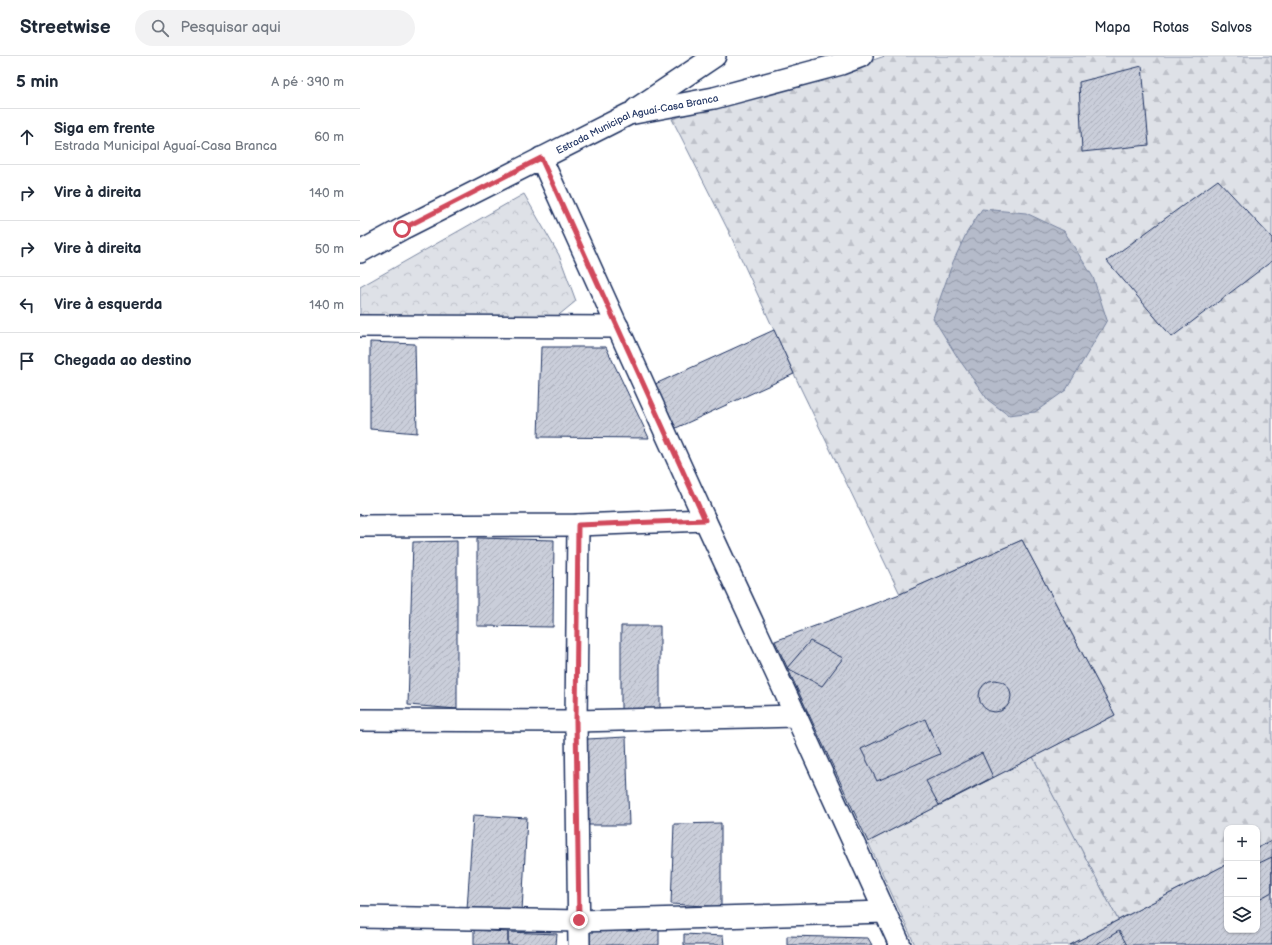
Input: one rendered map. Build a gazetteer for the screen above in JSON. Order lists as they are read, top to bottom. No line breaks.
{"streets":{"street":["Estrada Municipal Aguaí-Casa Branca"]},"page":{"header":"Streetwise","search":"Pesquisar aqui","nav":["Mapa","Rotas","Salvos"],"heading":["5 min","A pé · 390 m"],"list":[["Siga em frente","Estrada Municipal Aguaí-Casa Branca","60 m"],["Vire à direita","140 m"],["Vire à direita","50 m"],["Vire à esquerda","140 m"],"Chegada ao destino"],"map_buttons":["+","−"]}}
